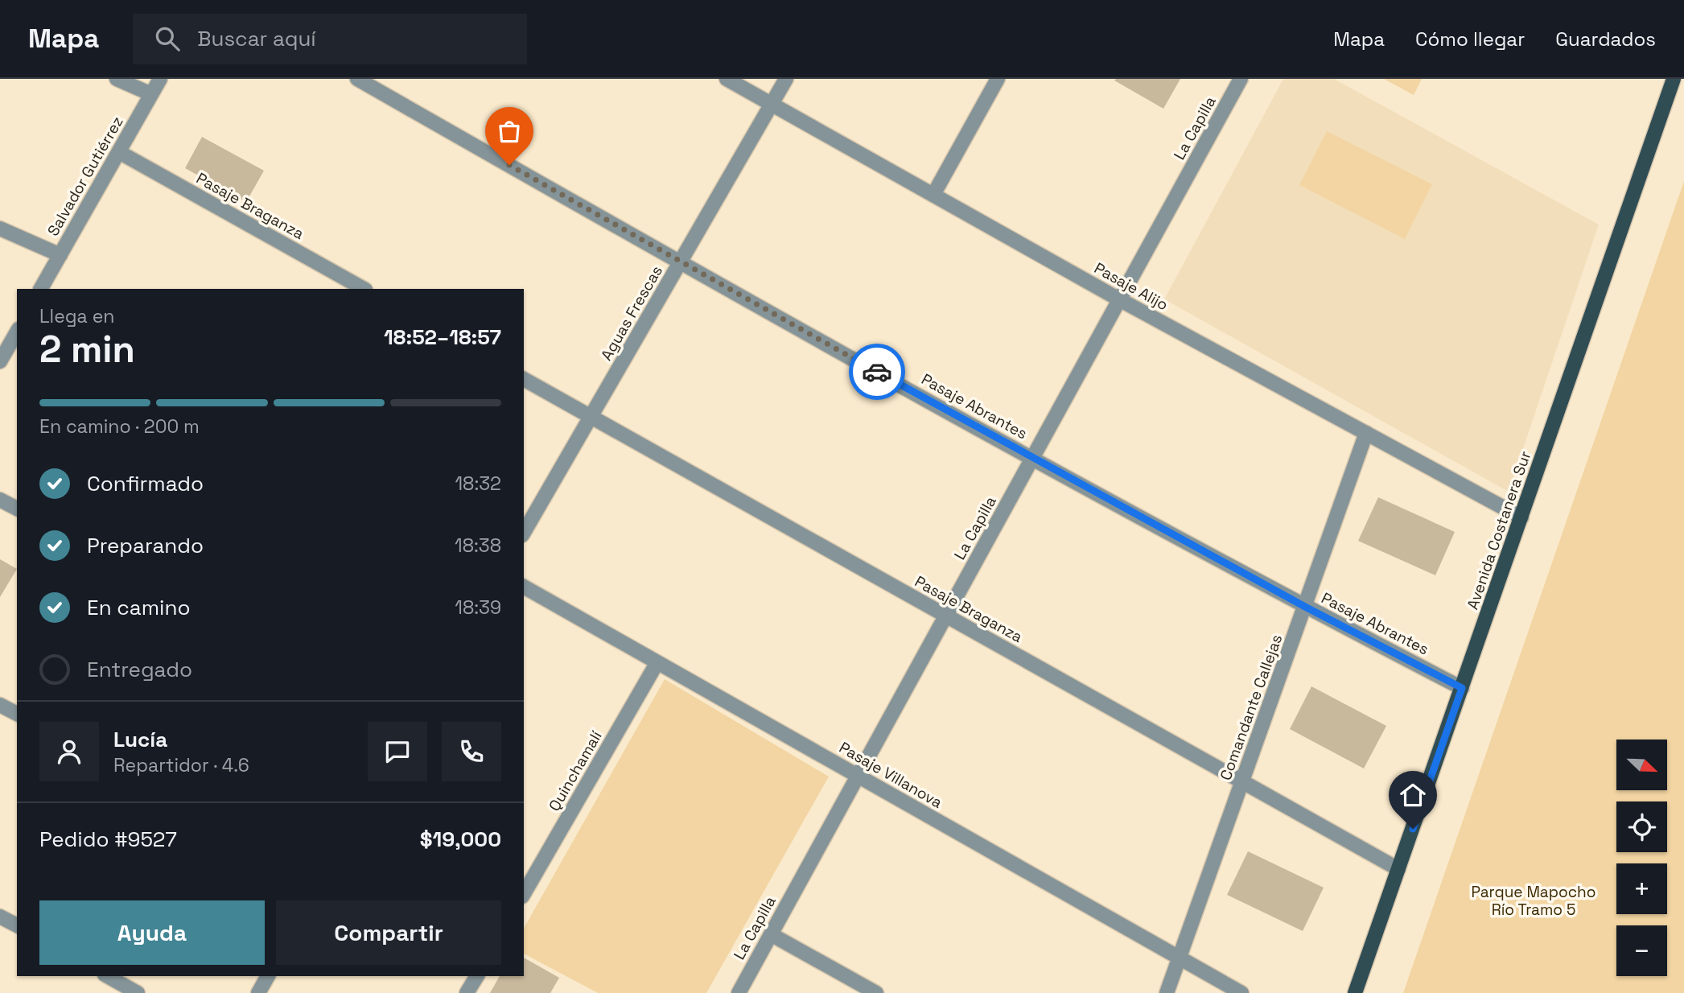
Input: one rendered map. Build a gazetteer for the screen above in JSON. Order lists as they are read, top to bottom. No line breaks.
{"streets":{"main road":["Avenida Costanera Sur"],"street":["La Capilla","Salvador Gutiérrez","Pasaje Braganza","Pasaje Alijo","Aguas Frescas","Pasaje Abrantes","Comandante Callejas","Quinchamalí","Pasaje Villanova"]},"crossings":[["La Capilla","Pasaje Braganza"],["La Capilla","Pasaje Alijo"],["La Capilla","Pasaje Abrantes"],["La Capilla","Pasaje Villanova"],["Salvador Gutiérrez","Pasaje Braganza"],["Pasaje Braganza","Aguas Frescas"],["Pasaje Braganza","Avenida Costanera Sur"],["Pasaje Braganza","Comandante Callejas"],["Pasaje Alijo","Aguas Frescas"],["Pasaje Alijo","Avenida Costanera Sur"],["Pasaje Alijo","Comandante Callejas"],["Aguas Frescas","Pasaje Abrantes"],["Pasaje Abrantes","Avenida Costanera Sur"],["Pasaje Abrantes","Comandante Callejas"],["Comandante Callejas","Pasaje Villanova"],["Quinchamalí","Pasaje Villanova"]],"parks":["Parque Mapocho Río Tramo 5"],"north":"bottom right","page":{"header":"Mapa","search":"Buscar aquí","nav":["Mapa","Cómo llegar","Guardados"],"heading":["2 min","Llega en","18:52–18:57"],"panel":["Lucía","Repartidor · 4.6","Pedido #9527","$19,000"],"bar":"En camino · 200 m","list":[["Confirmado","18:32"],["Preparando","18:38"],["En camino","18:39"],"Entregado"],"map_buttons":["+","−"],"buttons":["Ayuda","Compartir"]}}
